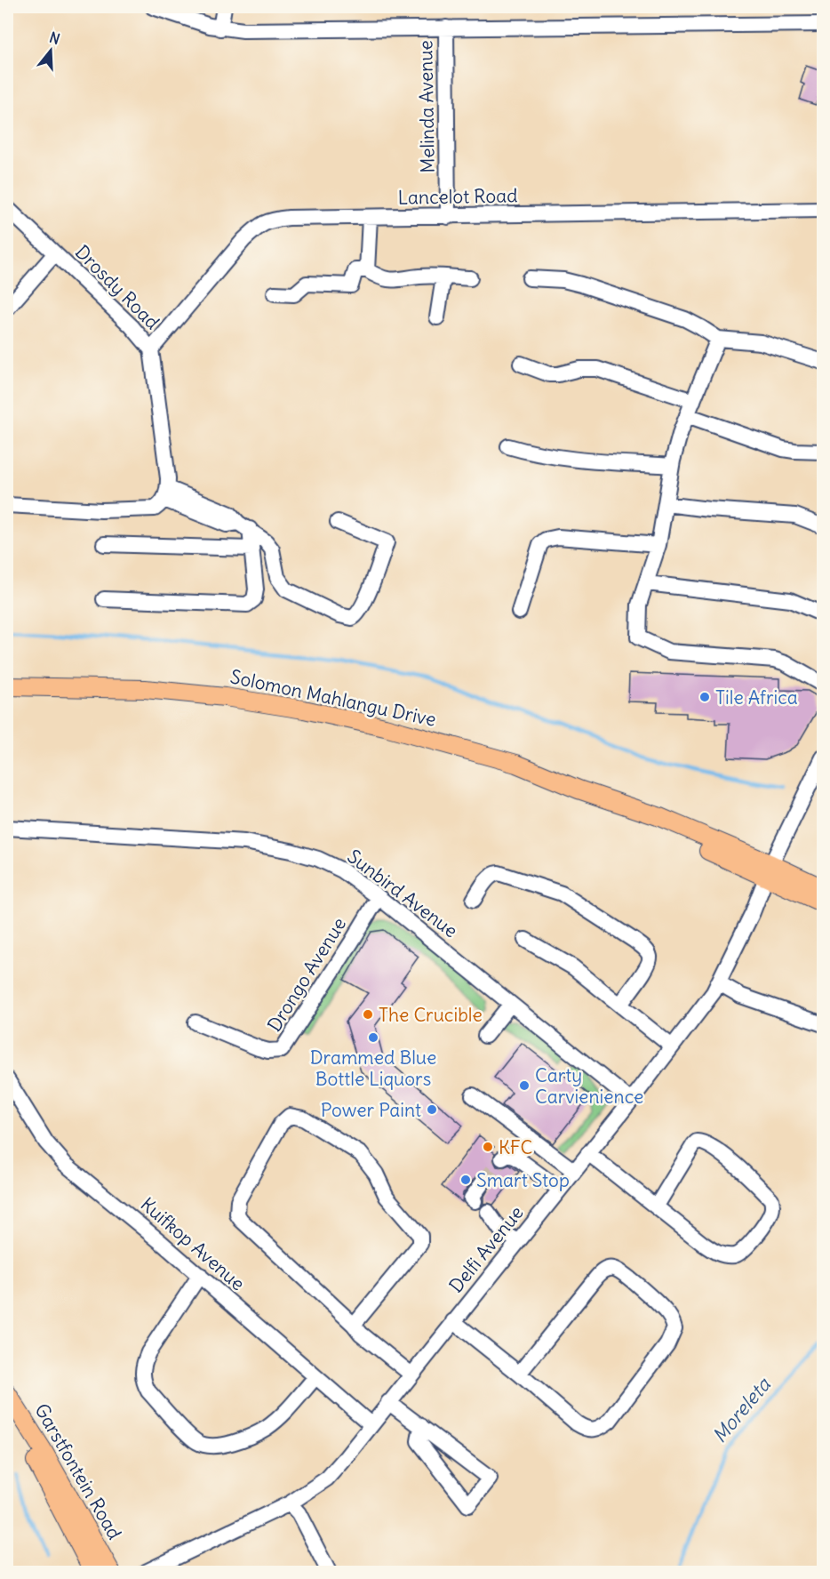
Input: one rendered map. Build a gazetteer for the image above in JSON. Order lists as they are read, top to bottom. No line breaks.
{"streets":{"main road":["Solomon Mahlangu Drive","Garstfontein Road"],"street":["Melinda Avenue","Lancelot Road","Drosdy Road","Sunbird Avenue","Drongo Avenue","Kuifkop Avenue","Delfi Avenue"]},"crossings":[["Melinda Avenue","Lancelot Road"],["Lancelot Road","Drosdy Road"],["Solomon Mahlangu Drive","Delfi Avenue"],["Sunbird Avenue","Drongo Avenue"],["Sunbird Avenue","Delfi Avenue"],["Kuifkop Avenue","Delfi Avenue"]],"water":["Moreleta"],"places":["Tile Africa","The Crucible","Drammed Blue Bottle Liquors","Carty Carvienience","Power Paint","KFC","Smart Stop"],"north":"top"}
